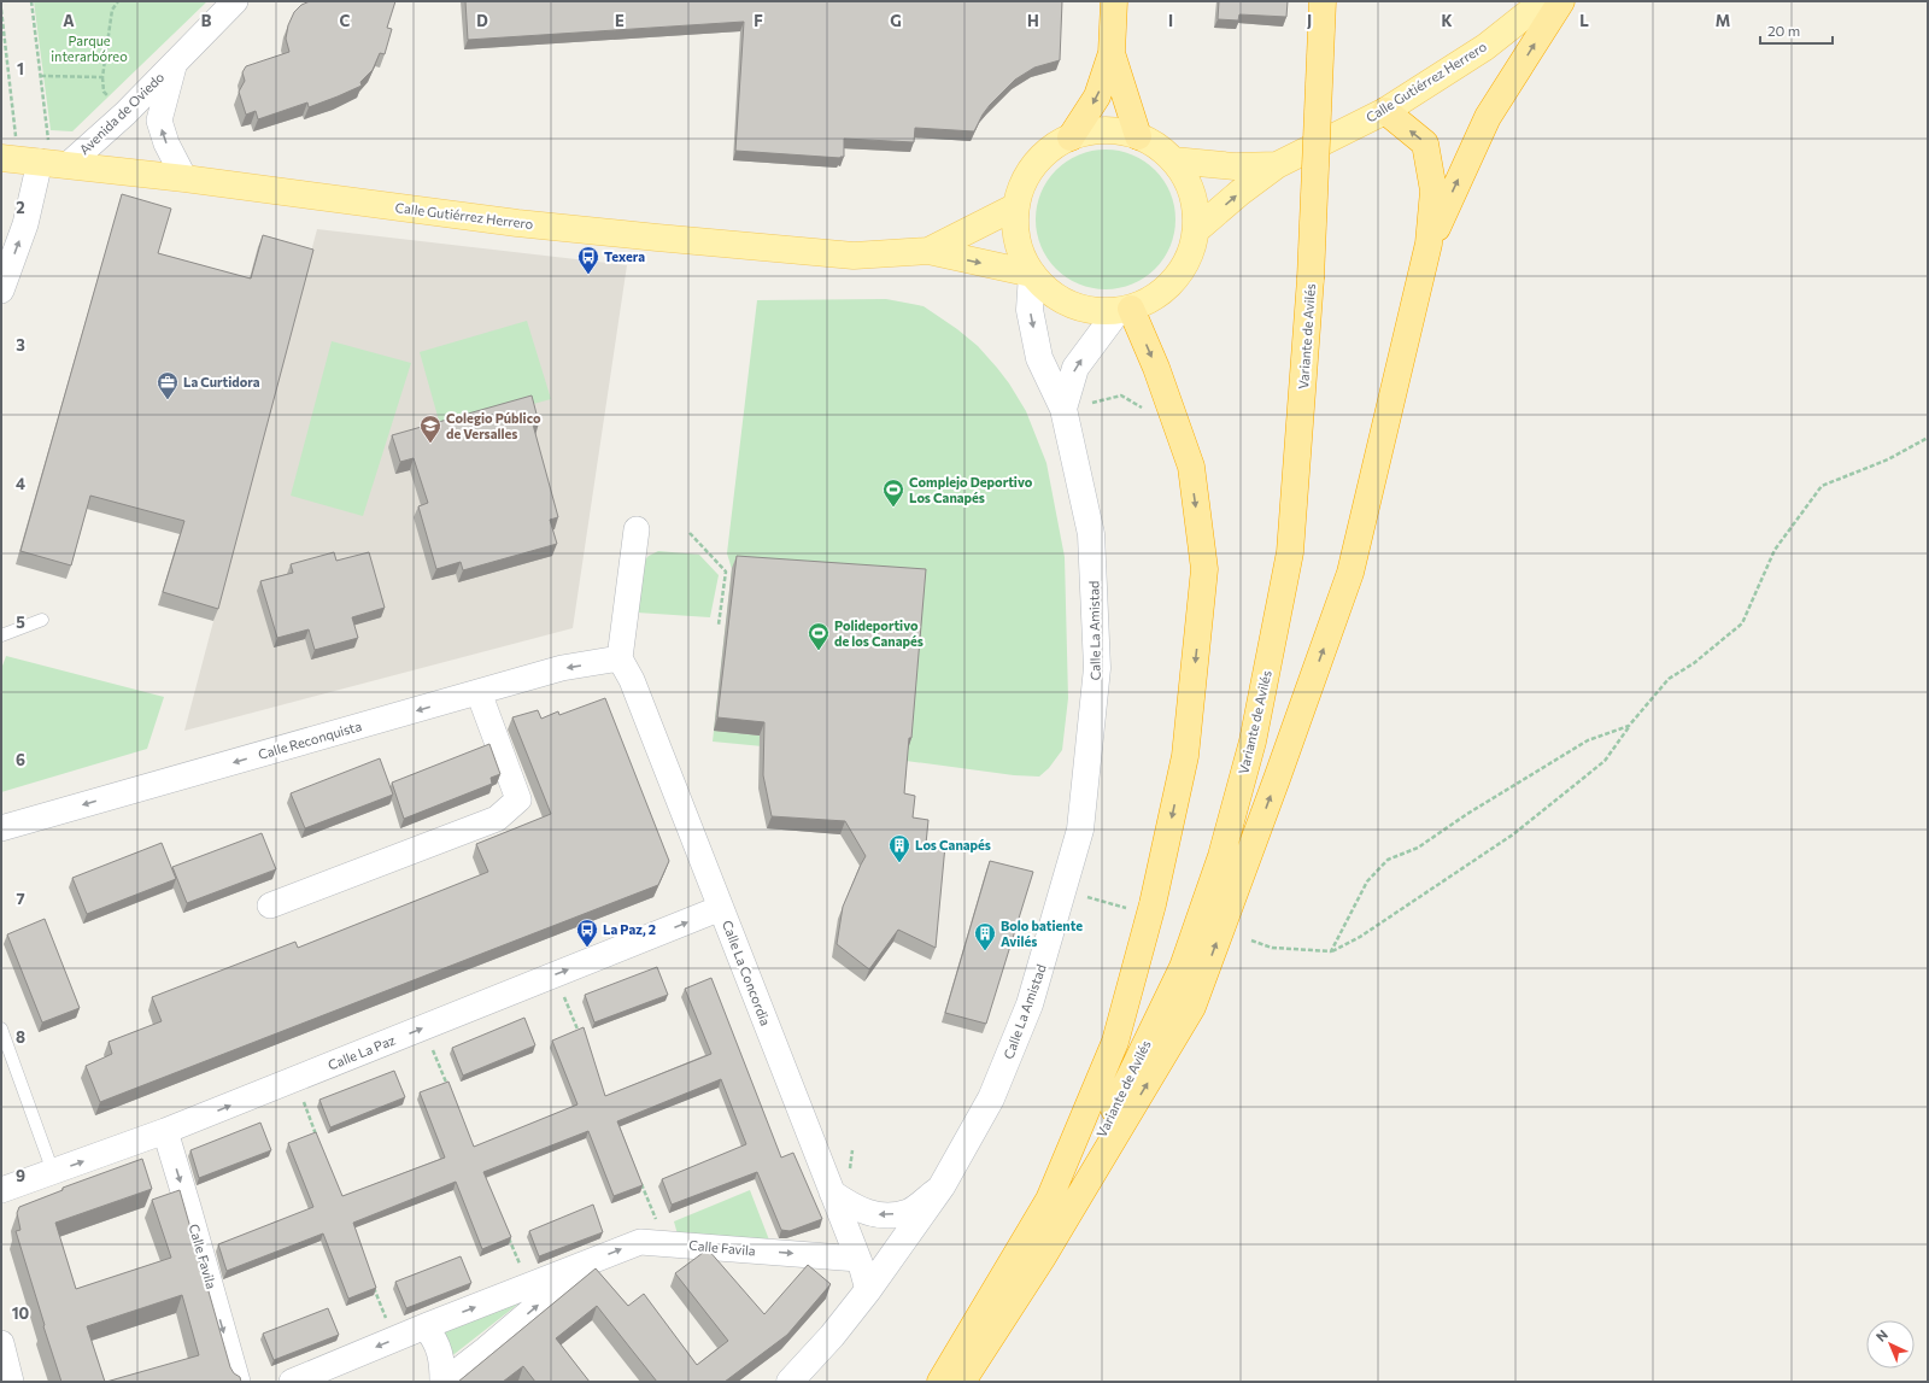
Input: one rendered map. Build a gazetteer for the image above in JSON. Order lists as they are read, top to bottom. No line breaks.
{"streets":{"highway":["Variante de Avilés"],"main road":["Calle Gutiérrez Herrero","Calle La Amistad"],"street":["Avenida de Oviedo","Calle Reconquista","Calle La Concordia","Calle La Paz","Calle Favila"]},"crossings":[["Calle Gutiérrez Herrero","Avenida de Oviedo"],["Calle La Amistad","Calle La Concordia"],["Calle Reconquista","Calle La Concordia"],["Calle La Concordia","Calle La Paz"],["Calle La Concordia","Calle Favila"],["Calle La Paz","Calle Favila"]],"one_way":["Calle Reconquista","Calle La Paz"],"parks":["Parque interarbóreo"],"places":{"bus stop":["Texera","La Paz, 2"],"office":["La Curtidora"],"school or university":["Colegio Público de Versalles"],"sports":["Complejo Deportivo Los Canapés","Polideportivo de los Canapés"],"building":["Los Canapés","Bolo batiente Avilés"]},"scale_bar":"20 m","north":"top left","grid":{"columns":["A","B","C","D","E","F","G","H","I","J","K","L","M"],"rows":["1","2","3","4","5","6","7","8","9","10"]}}
